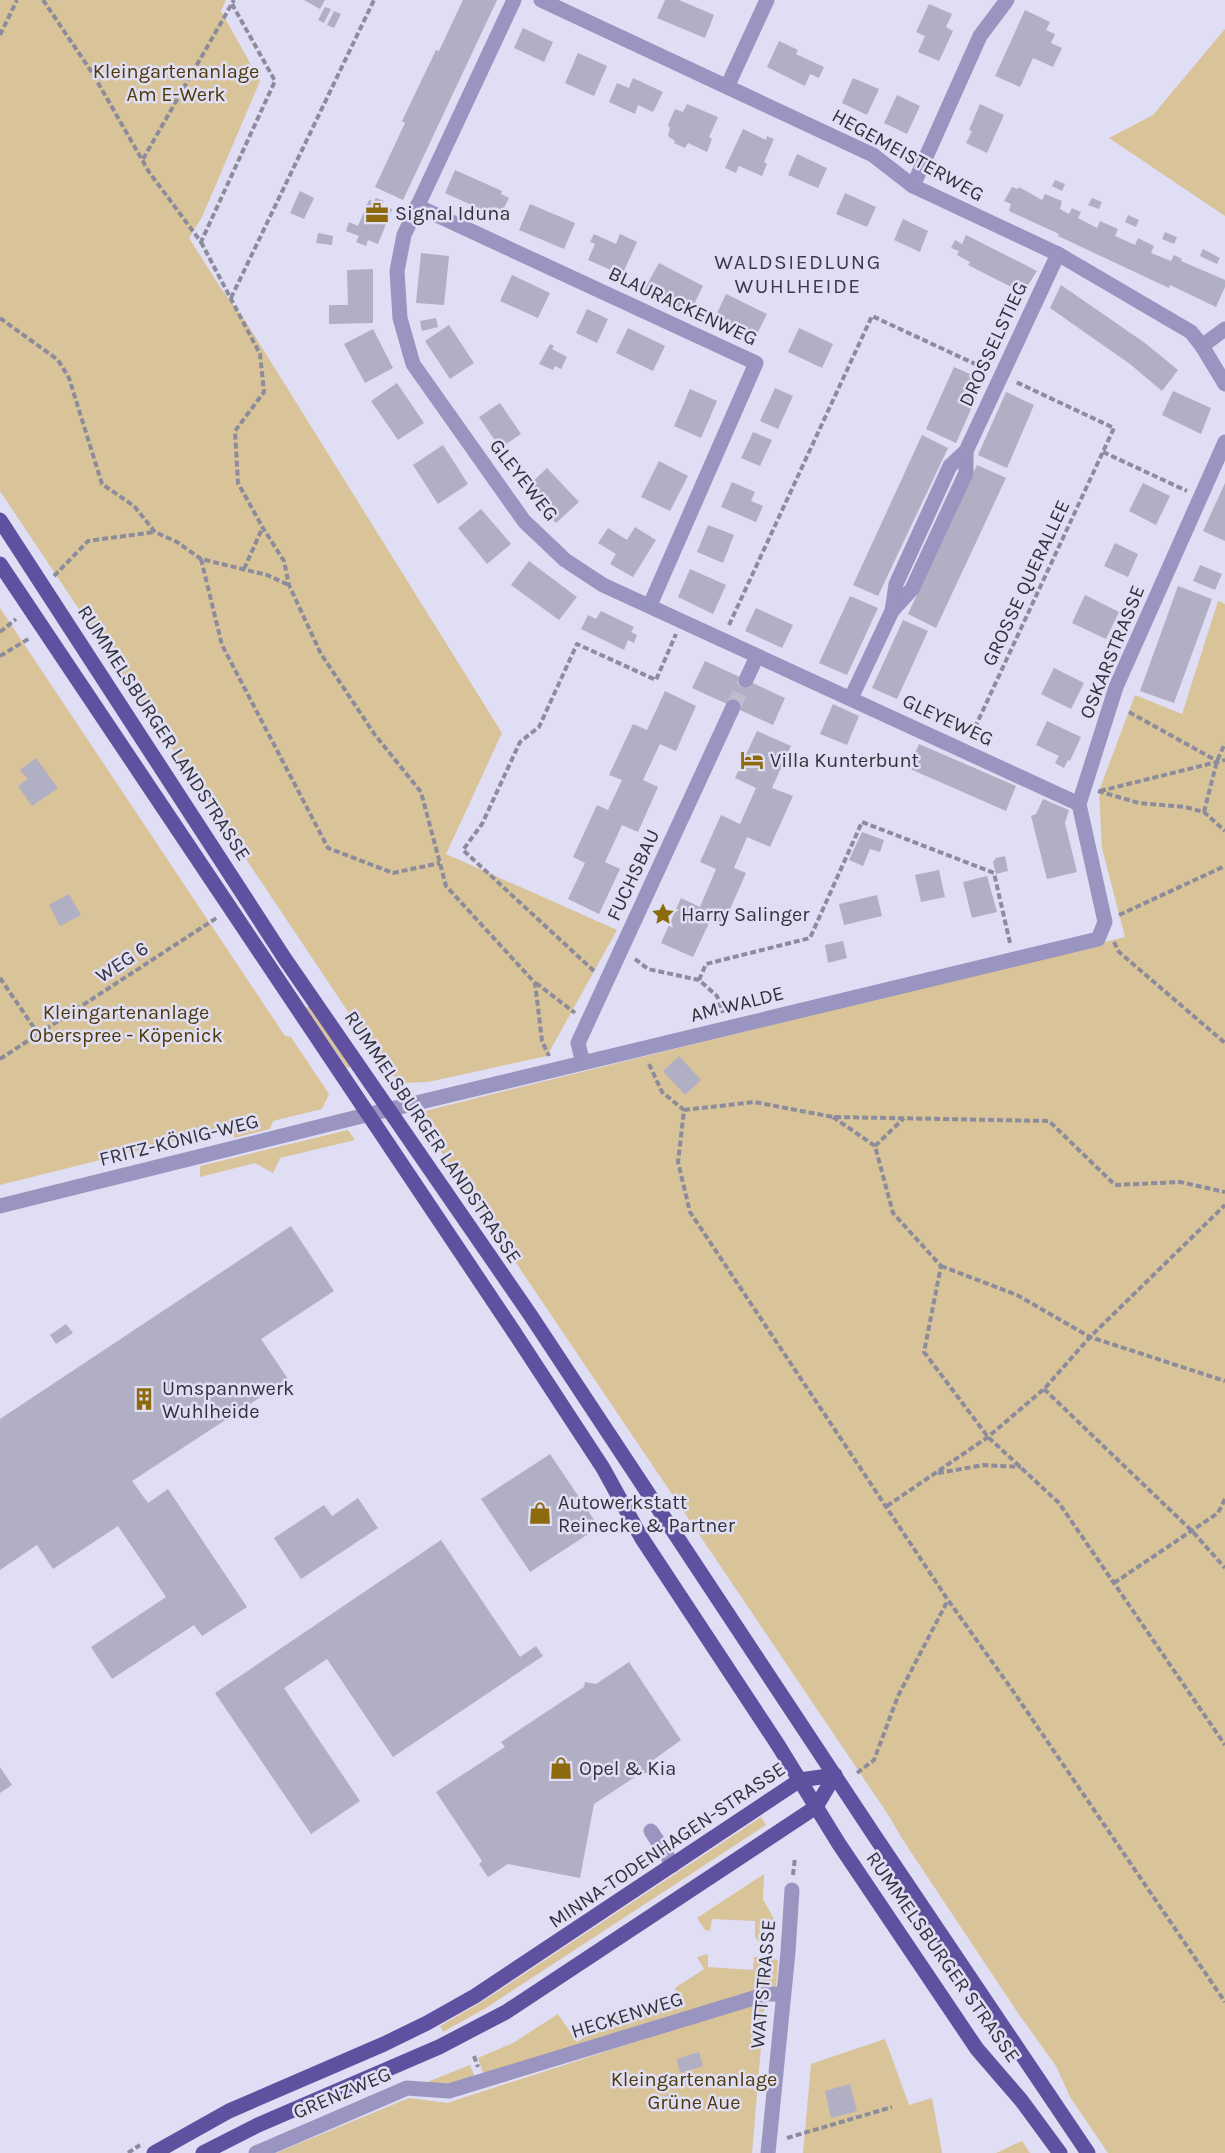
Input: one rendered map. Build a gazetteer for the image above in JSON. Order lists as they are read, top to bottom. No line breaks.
{"streets":{"main road":["RUMMELSBURGER LANDSTRASSE","MINNA-TODENHAGEN-STRASSE","RUMMELSBURGER STRASSE"],"street":["HEGEMEISTERWEG","BLAURACKENWEG","DROSSELSTIEG","GLEYEWEG","OSKARSTRASSE","FUCHSBAU","AM WALDE","FRITZ-KÖNIG-WEG","WATTSTRASSE","HECKENWEG","GRENZWEG"],"path":["GROSSE QUERALLEE","WEG 6"]},"crossings":[["HEGEMEISTERWEG","DROSSELSTIEG"],["BLAURACKENWEG","GLEYEWEG"],["DROSSELSTIEG","GLEYEWEG"],["GLEYEWEG","GROSSE QUERALLEE"],["GLEYEWEG","OSKARSTRASSE"],["RUMMELSBURGER LANDSTRASSE","WEG 6"],["RUMMELSBURGER LANDSTRASSE","AM WALDE"],["RUMMELSBURGER LANDSTRASSE","FRITZ-KÖNIG-WEG"],["RUMMELSBURGER LANDSTRASSE","MINNA-TODENHAGEN-STRASSE"],["RUMMELSBURGER LANDSTRASSE","RUMMELSBURGER STRASSE"],["FUCHSBAU","AM WALDE"],["AM WALDE","FRITZ-KÖNIG-WEG"],["MINNA-TODENHAGEN-STRASSE","RUMMELSBURGER STRASSE"],["WATTSTRASSE","HECKENWEG"],["HECKENWEG","GRENZWEG"]],"districts":["WALDSIEDLUNG WUHLHEIDE"],"parks":["Kleingartenanlage Am E-Werk","Kleingartenanlage Oberspree - Köpenick","Kleingartenanlage Grüne Aue"],"places":{"office":["Signal Iduna"],"hotel":["Villa Kunterbunt"],"place":["Harry Salinger"],"building":["Umspannwerk Wuhlheide"],"shop":["Autowerkstatt Reinecke & Partner","Opel & Kia"]}}
